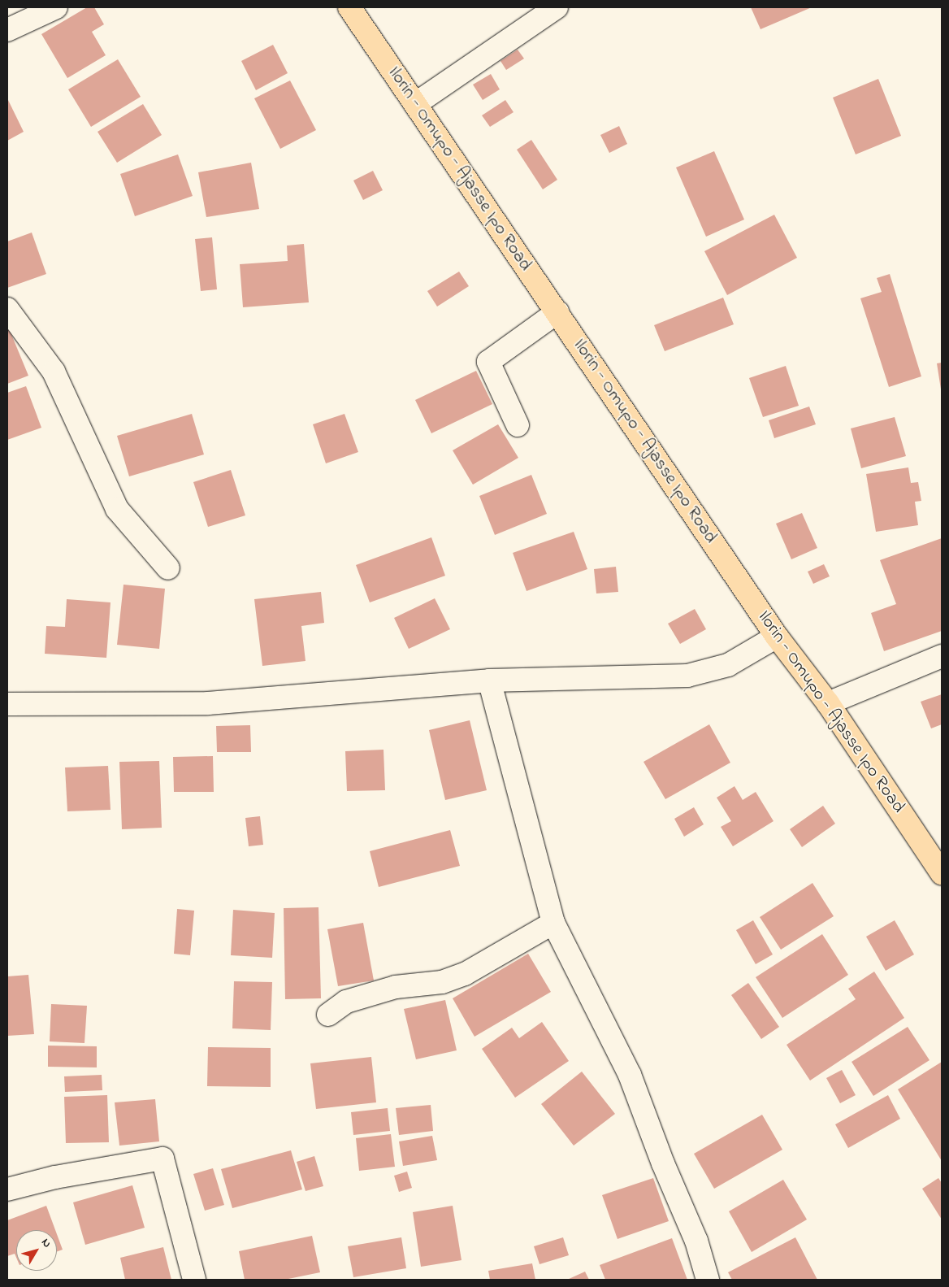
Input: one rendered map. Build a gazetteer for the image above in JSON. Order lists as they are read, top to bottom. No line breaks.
{"streets":{"highway":["Ilorin - Omupo - Ajasse Ipo Road"]},"north":"top right"}
